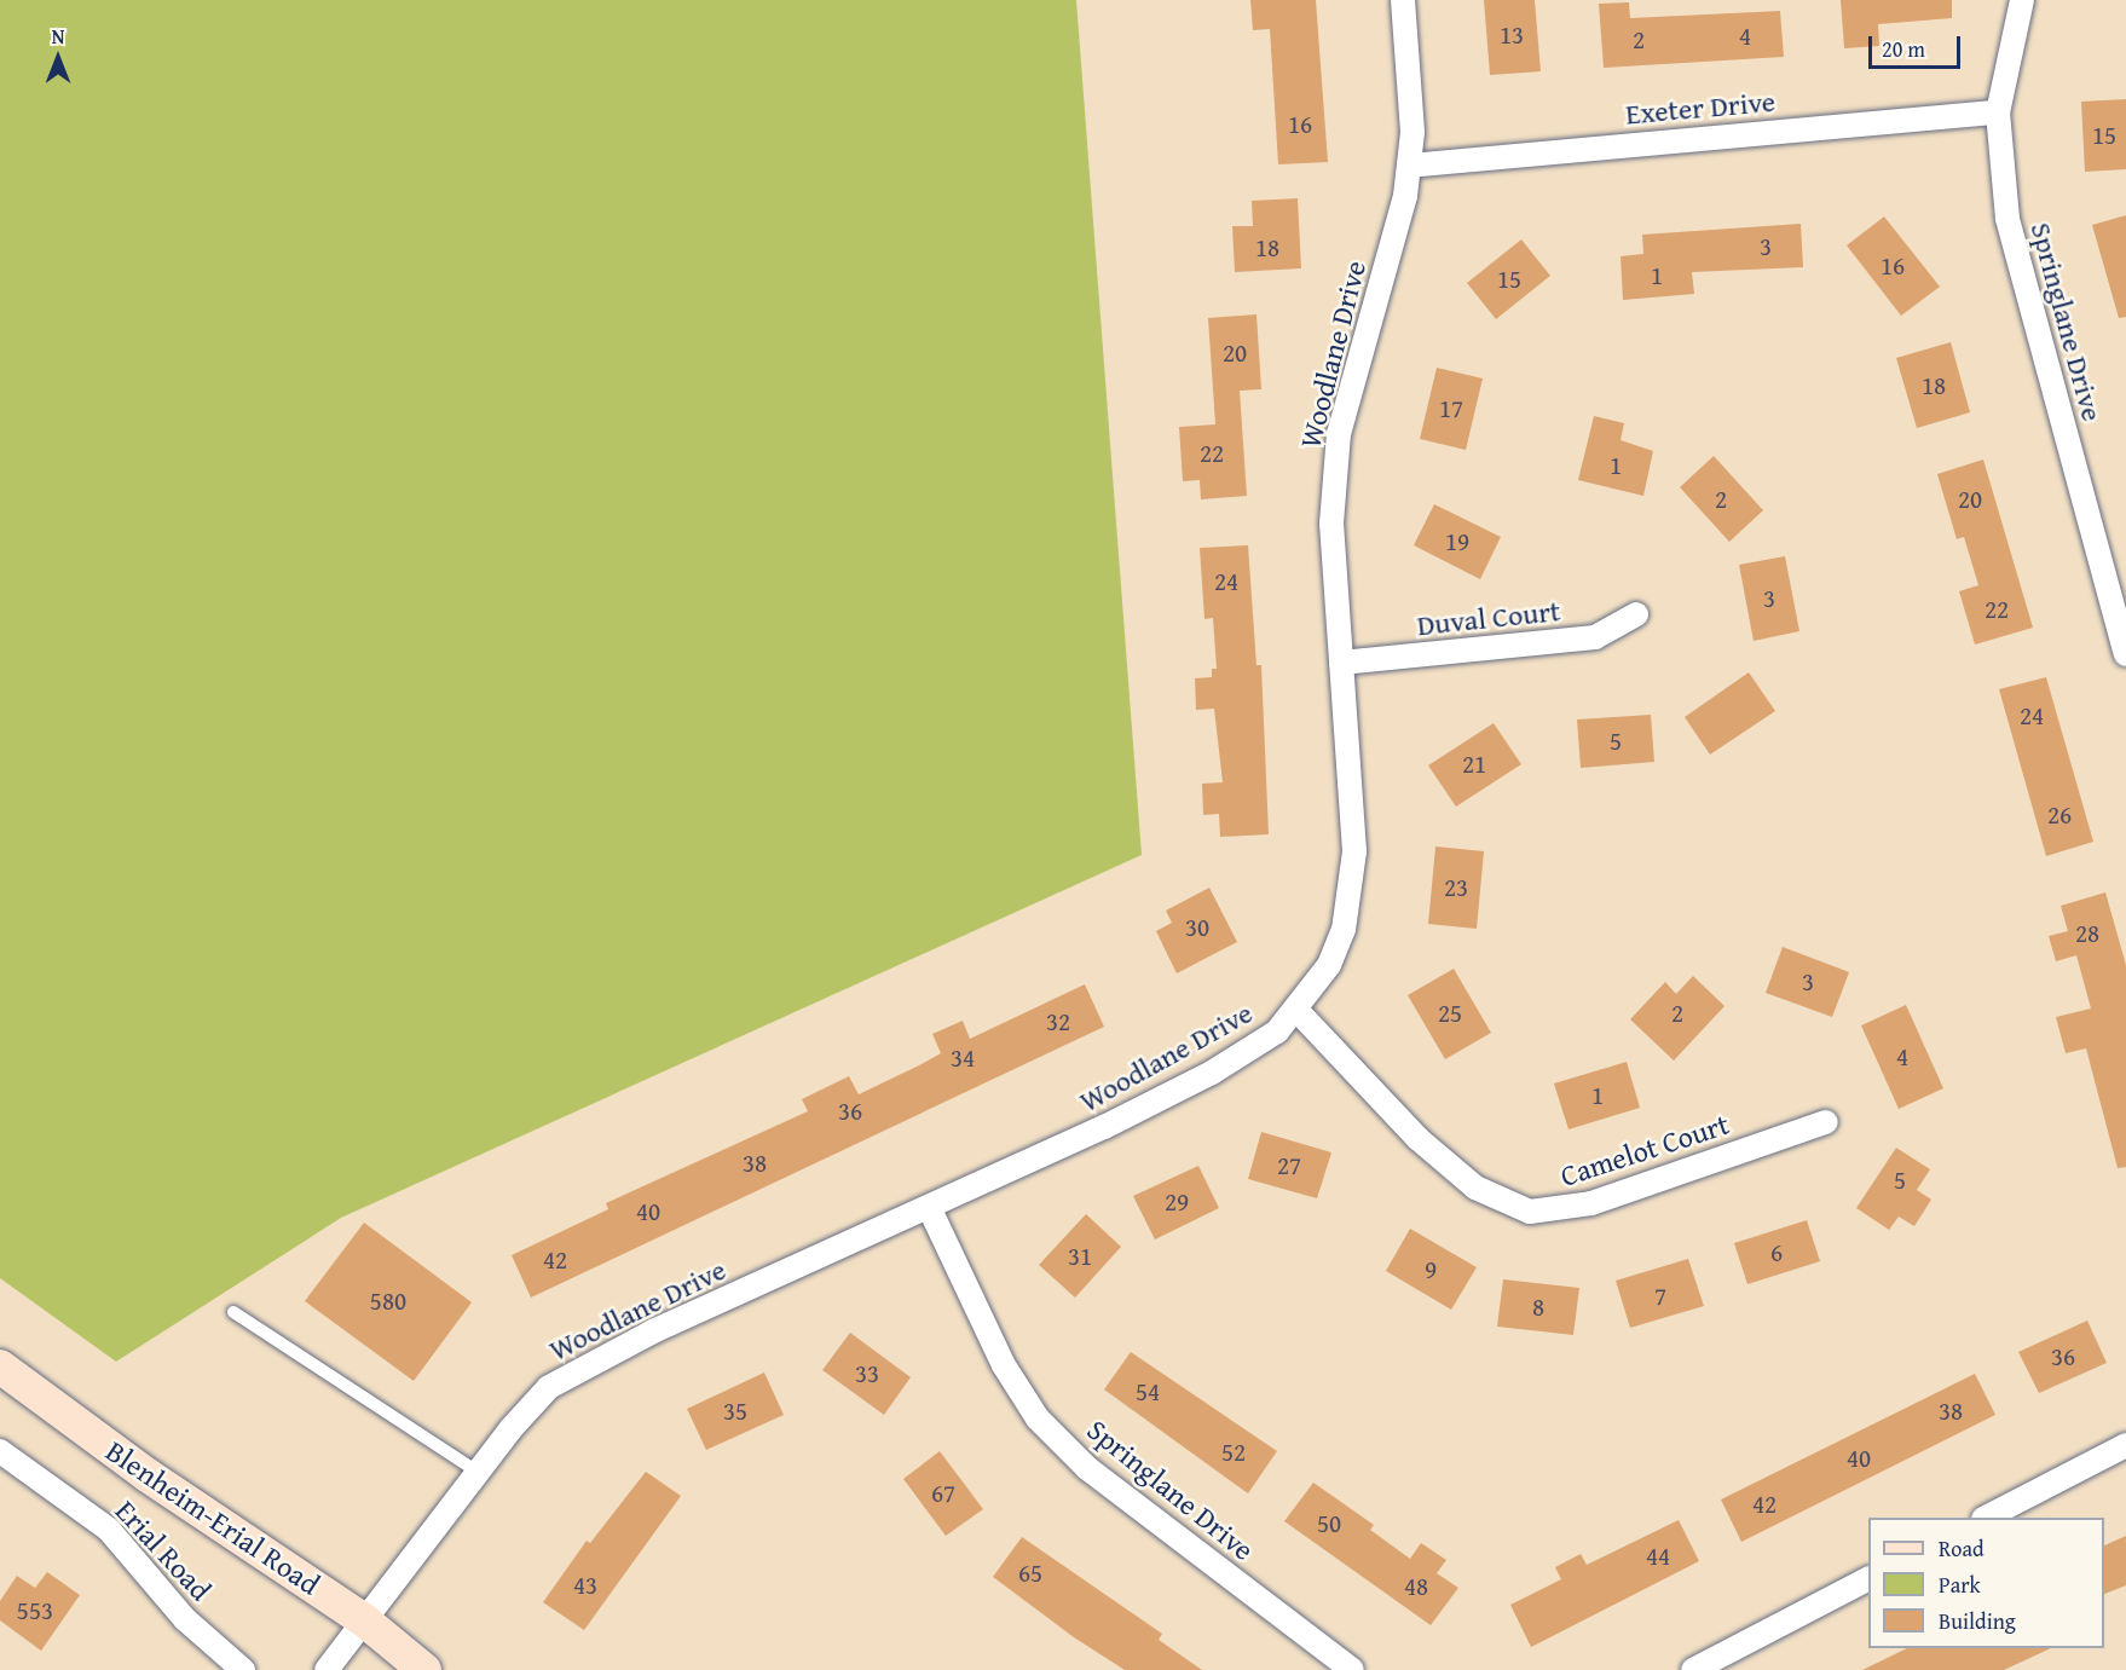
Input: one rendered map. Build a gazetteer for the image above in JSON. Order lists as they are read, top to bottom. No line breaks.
{"streets":{"main road":["Blenheim-Erial Road"],"street":["Exeter Drive","Springlane Drive","Woodlane Drive","Duval Court","Camelot Court","Erial Road"]},"crossings":[["Exeter Drive","Springlane Drive"],["Exeter Drive","Woodlane Drive"],["Springlane Drive","Woodlane Drive"],["Woodlane Drive","Duval Court"],["Woodlane Drive","Camelot Court"],["Woodlane Drive","Blenheim-Erial Road"]],"house_numbers":["13","4","2","16","15","3","18","16","1","15","20","18","17","22","1","2","20","19","24","3","22","24","5","21","26","23","30","28","3","25","2","32","4","34","1","36","38","27","5","29","40","6","31","42","9","7","580","8","36","33","54","35","38","52","40","67","42","50","44","65","43","48","553"],"legend":["Road","Park","Building"],"scale_bar":"20 m","north":"top"}
